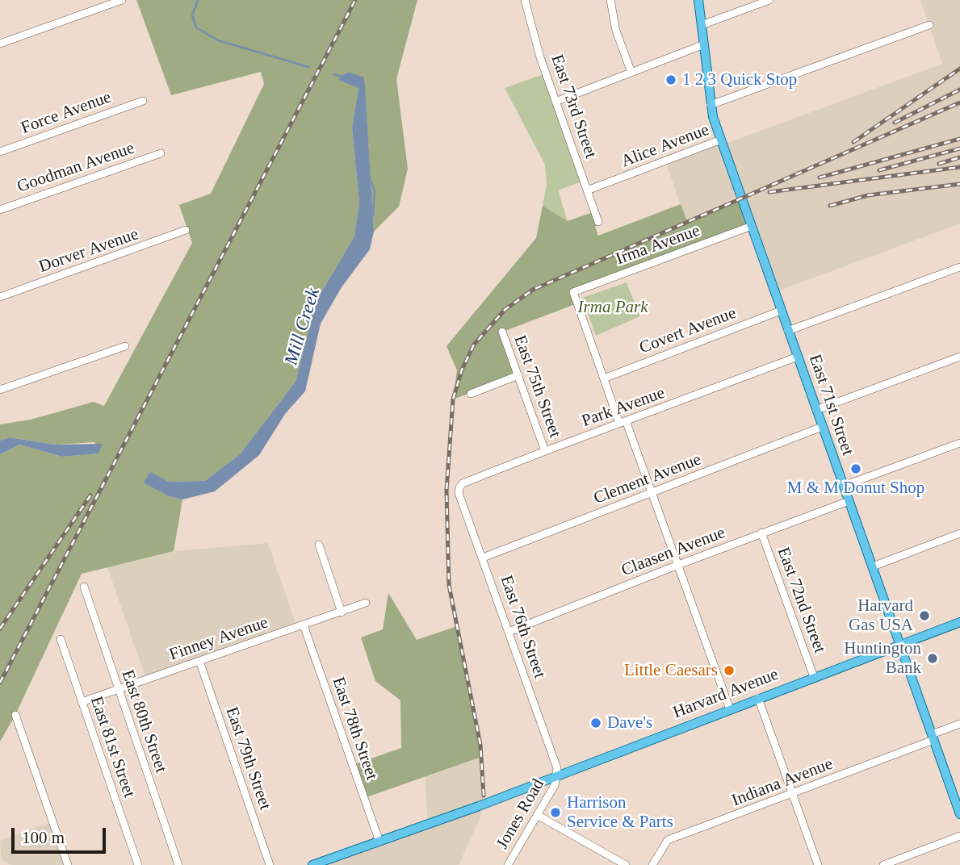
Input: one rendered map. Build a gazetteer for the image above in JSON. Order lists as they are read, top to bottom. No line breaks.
{"streets":{"main road":["East 71st Street","Harvard Avenue"],"street":["East 73rd Street","Force Avenue","Alice Avenue","Goodman Avenue","Irma Avenue","Dorver Avenue","Covert Avenue","East 75th Street","Park Avenue","Clement Avenue","Claasen Avenue","East 72nd Street","East 76th Street","Finney Avenue","East 80th Street","East 78th Street","East 81st Street","East 79th Street","Indiana Avenue","Jones Road"]},"crossings":[["East 73rd Street","Alice Avenue"],["Alice Avenue","East 71st Street"],["Irma Avenue","Covert Avenue"],["Irma Avenue","East 71st Street"],["Covert Avenue","East 71st Street"],["East 75th Street","Park Avenue"],["East 71st Street","Park Avenue"],["East 71st Street","Clement Avenue"],["East 71st Street","Claasen Avenue"],["East 71st Street","Harvard Avenue"],["East 71st Street","Indiana Avenue"],["Park Avenue","East 76th Street"],["Clement Avenue","East 76th Street"],["Claasen Avenue","East 72nd Street"],["Claasen Avenue","East 76th Street"],["East 72nd Street","Harvard Avenue"],["East 76th Street","Harvard Avenue"],["East 76th Street","Jones Road"],["Finney Avenue","East 80th Street"],["Finney Avenue","East 78th Street"],["Finney Avenue","East 81st Street"],["Finney Avenue","East 79th Street"],["Harvard Avenue","East 78th Street"],["Harvard Avenue","Jones Road"]],"water":["Mill Creek"],"parks":["Irma Park"],"places":["1 2 3 Quick Stop","M & M Donut Shop","Harvard Gas USA","Huntington Bank","Little Caesars","Dave's","Harrison Service & Parts"],"scale_bar":"100 m"}
